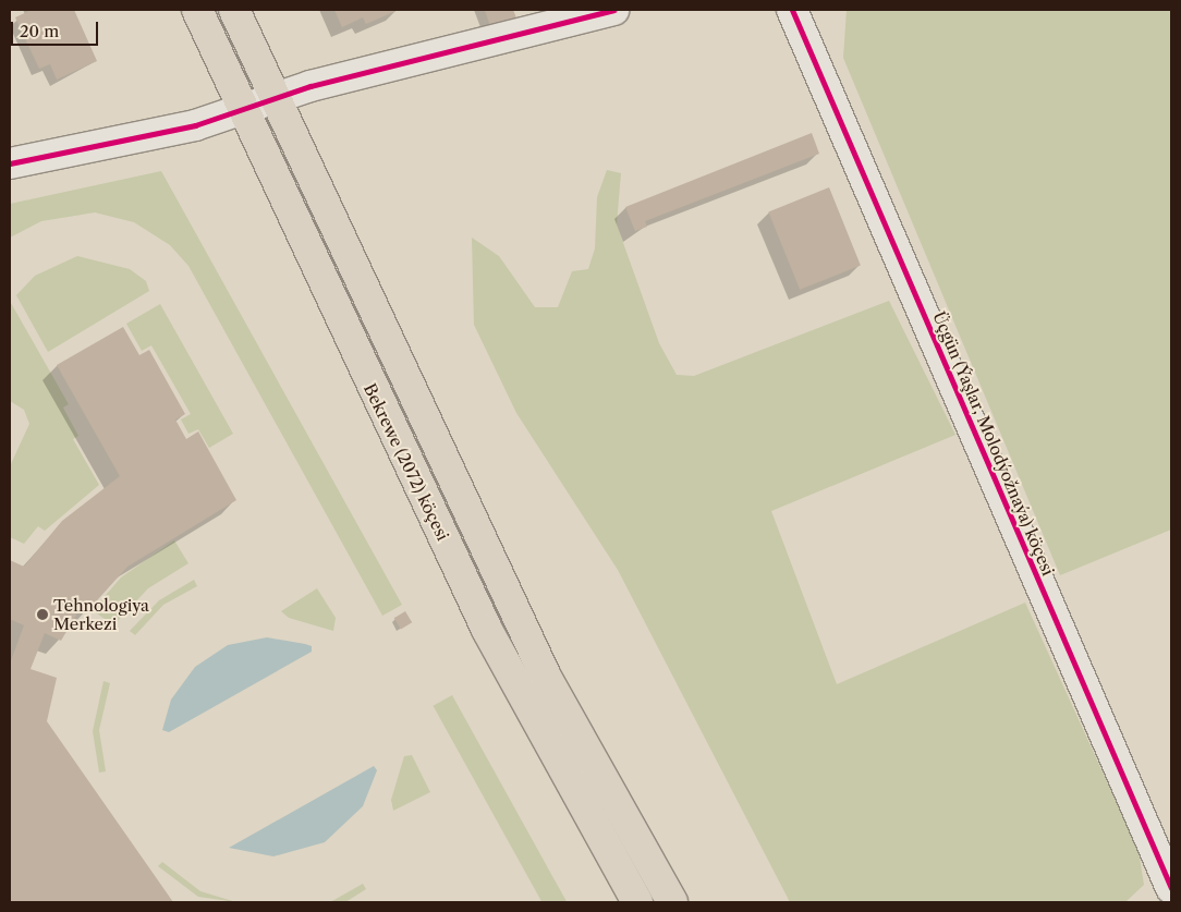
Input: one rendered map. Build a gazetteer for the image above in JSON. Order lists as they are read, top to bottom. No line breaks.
{"streets":{"main road":["Bekrewe (2072) köçesi"],"street":["Üçgün (Ýaşlar, Molodýožnaýa) köçesi"]},"places":["Tehnologiya Merkezi"],"scale_bar":"20 m"}
